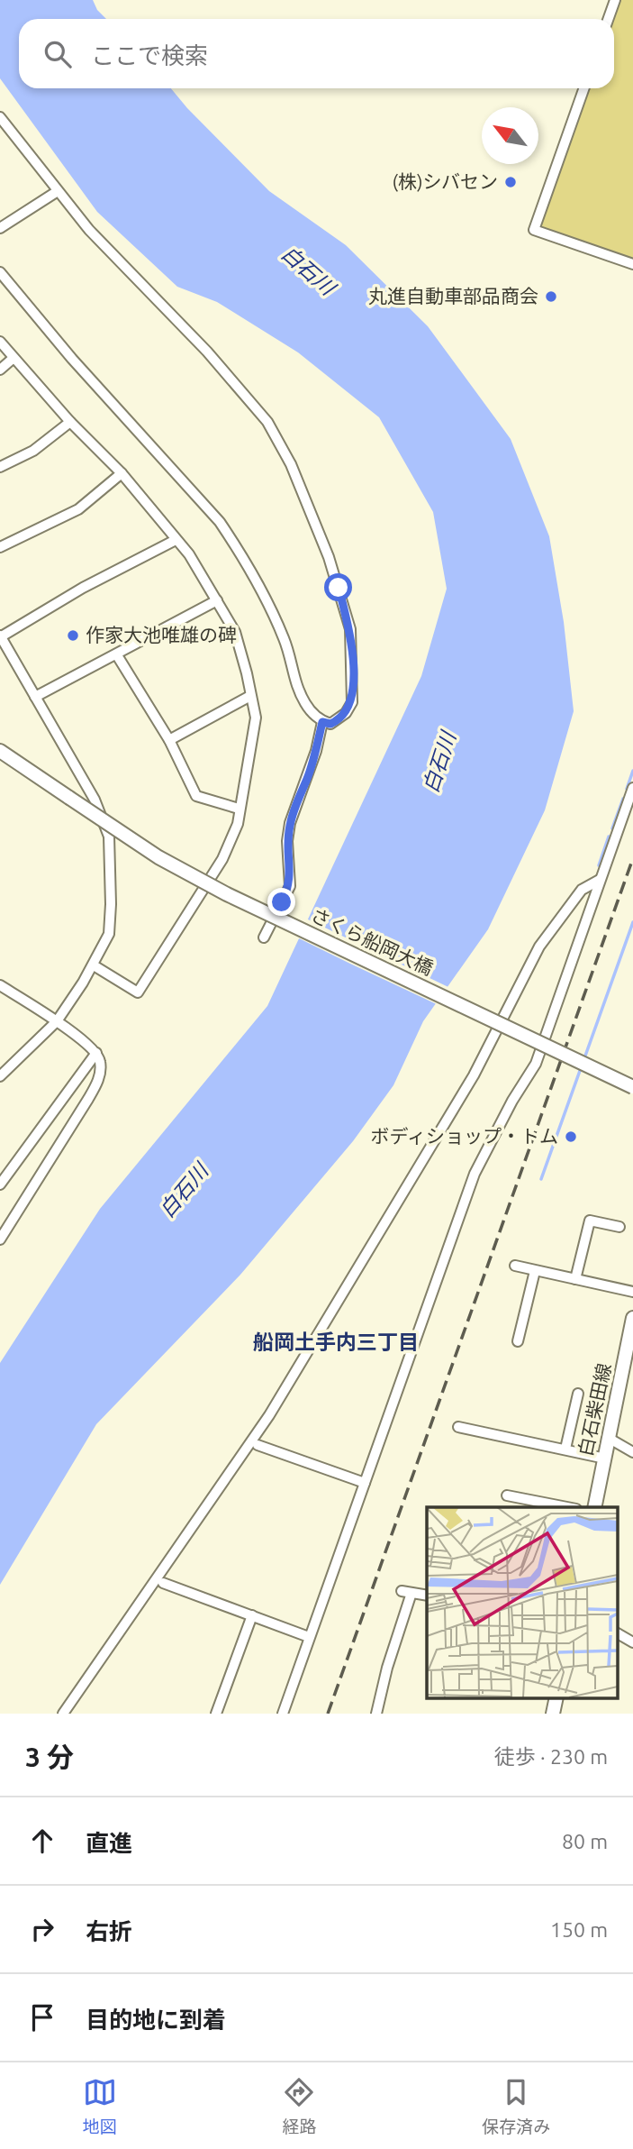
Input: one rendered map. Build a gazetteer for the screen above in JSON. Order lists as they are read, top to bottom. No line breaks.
{"streets":{"main road":["さくら船岡大橋","白石柴田線"]},"districts":["船岡土手内三丁目"],"water":["白石川"],"places":["(株)シバセン","丸進自動車部品商会","作家大池唯雄の碑","ボディショップ・トム"],"north":"top left","page":{"search":"ここで検索","heading":["3 分","徒歩 · 230 m"],"list":[["直進","80 m"],["右折","150 m"],"目的地に到着"],"nav":["地図","経路","保存済み"]}}
